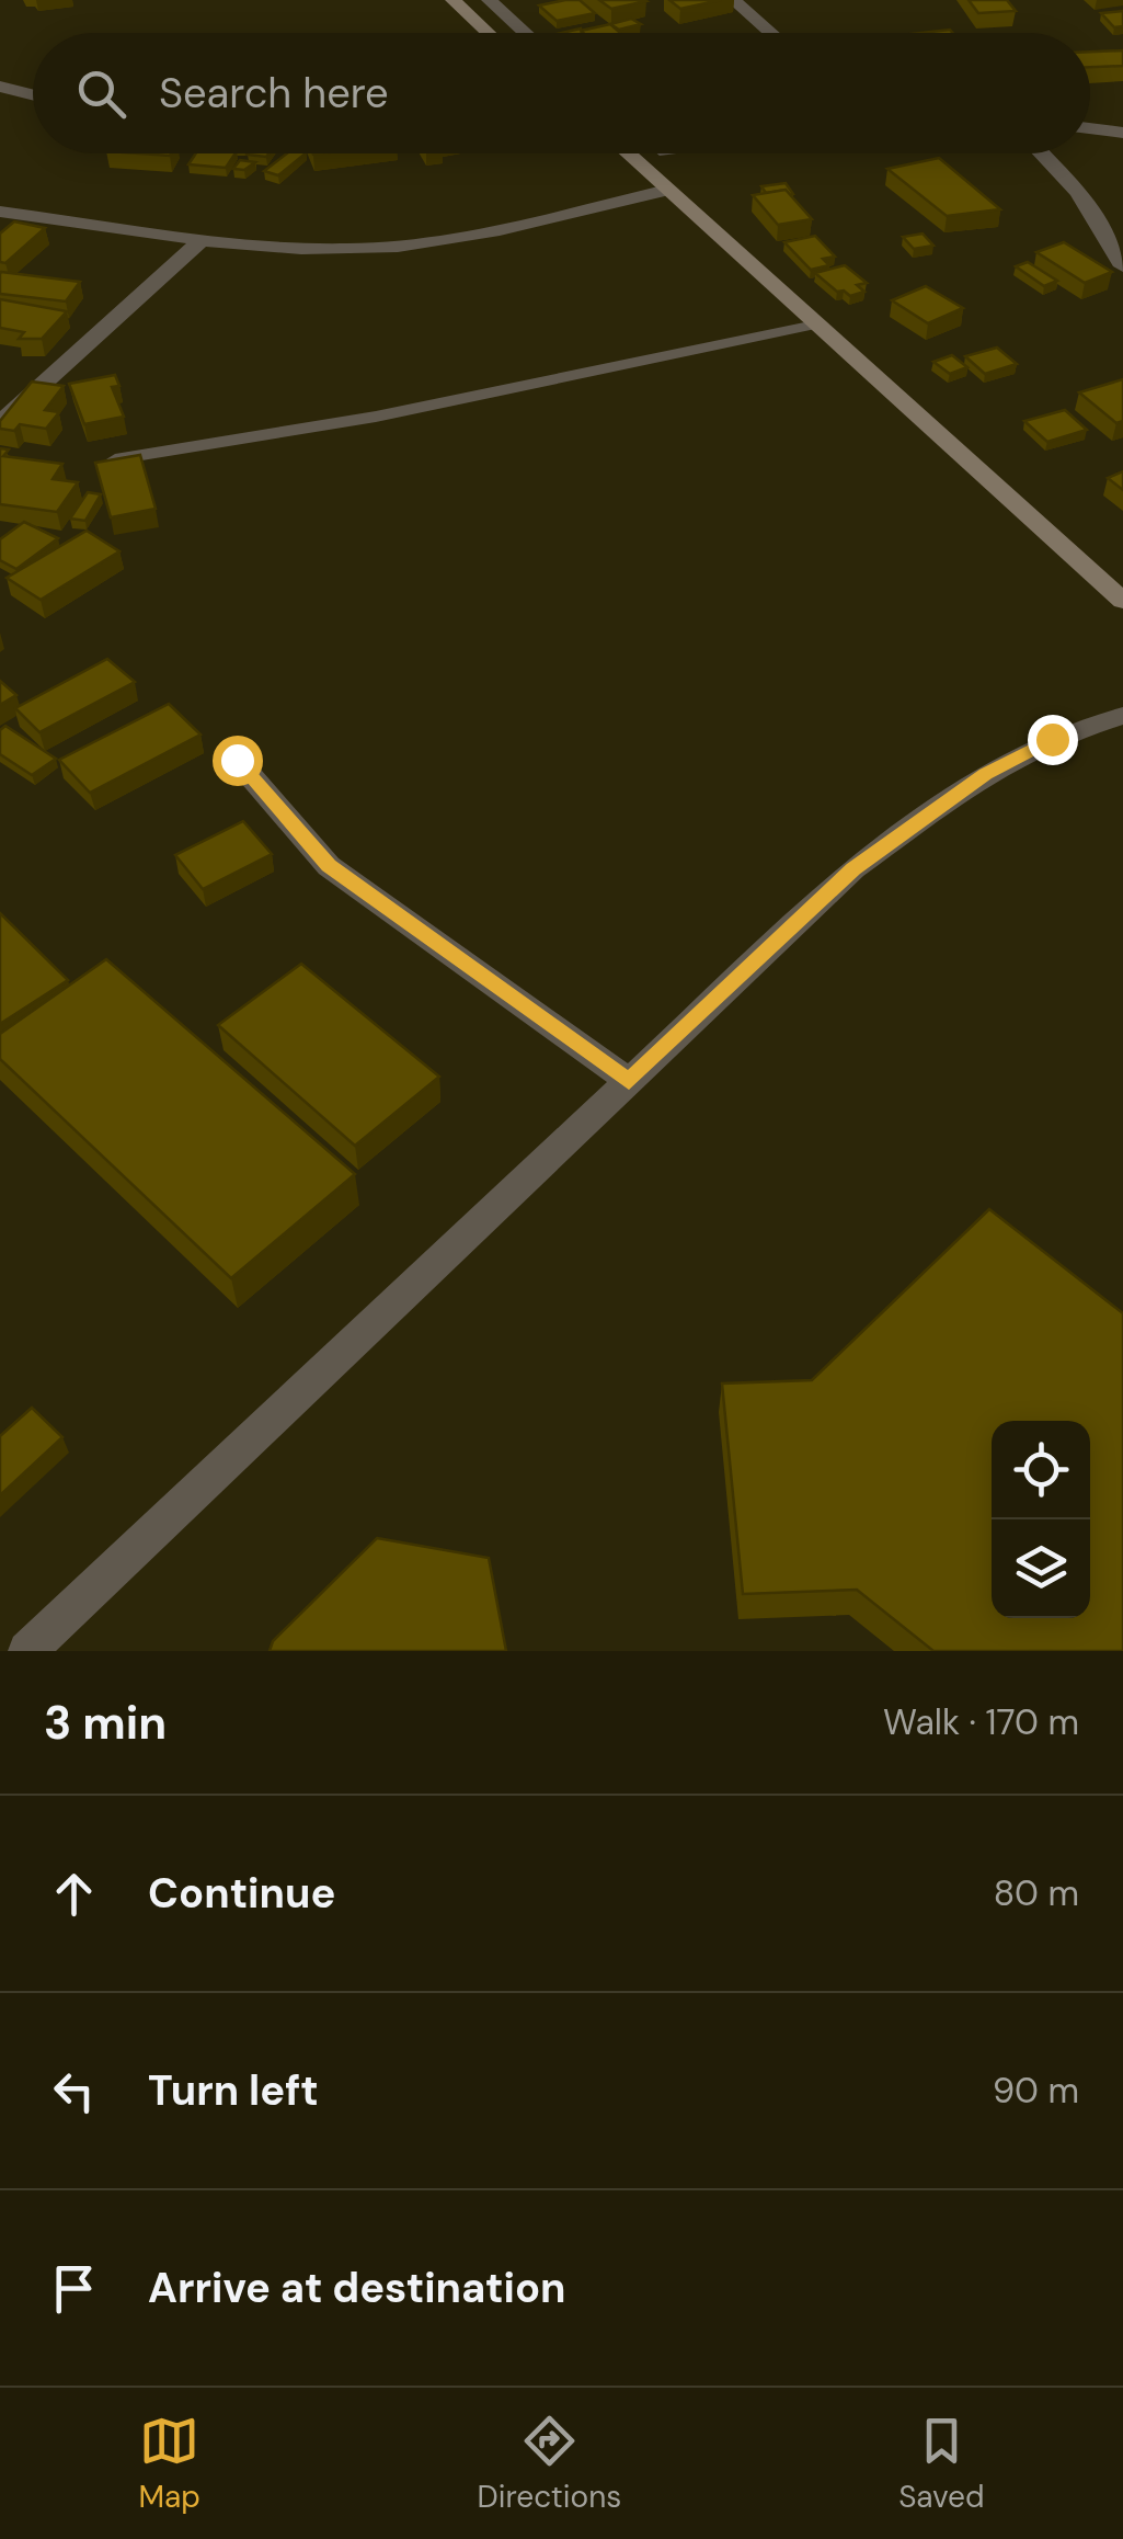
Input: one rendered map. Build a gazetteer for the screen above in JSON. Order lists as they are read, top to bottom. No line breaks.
{"page":{"search":"Search here","heading":["3 min","Walk · 170 m"],"list":[["Continue","80 m"],["Turn left","90 m"],"Arrive at destination"],"nav":["Map","Directions","Saved"]}}
